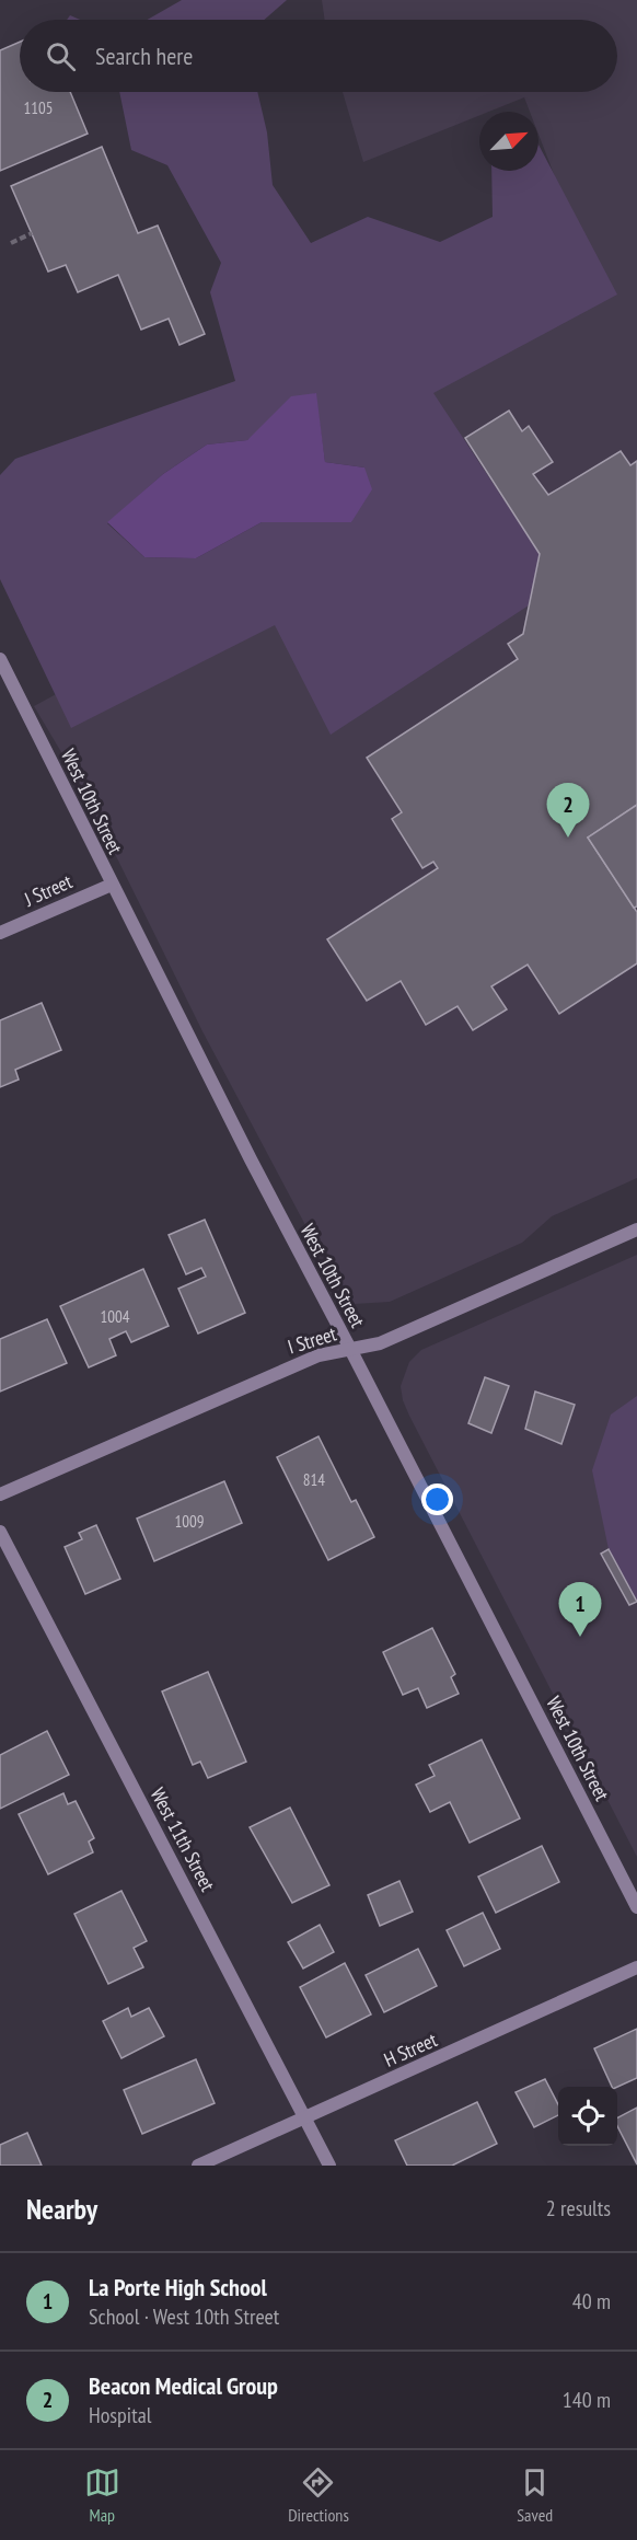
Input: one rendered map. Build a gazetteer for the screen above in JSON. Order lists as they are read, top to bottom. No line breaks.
{"streets":{"street":["West 10th Street","J Street","I Street","West 11th Street","H Street"]},"crossings":[["West 10th Street","J Street"],["West 10th Street","I Street"],["West 11th Street","H Street"]],"house_numbers":["1105","1004","814","1009"],"north":"top right","page":{"search":"Search here","pins":["2","1"],"heading":["Nearby","2 results"],"list":[{"mark":"1","name":"La Porte High School","note":"School · West 10th Street","value":"40 m"},{"mark":"2","name":"Beacon Medical Group","note":"Hospital","value":"140 m"}],"nav":["Map","Directions","Saved"]}}
